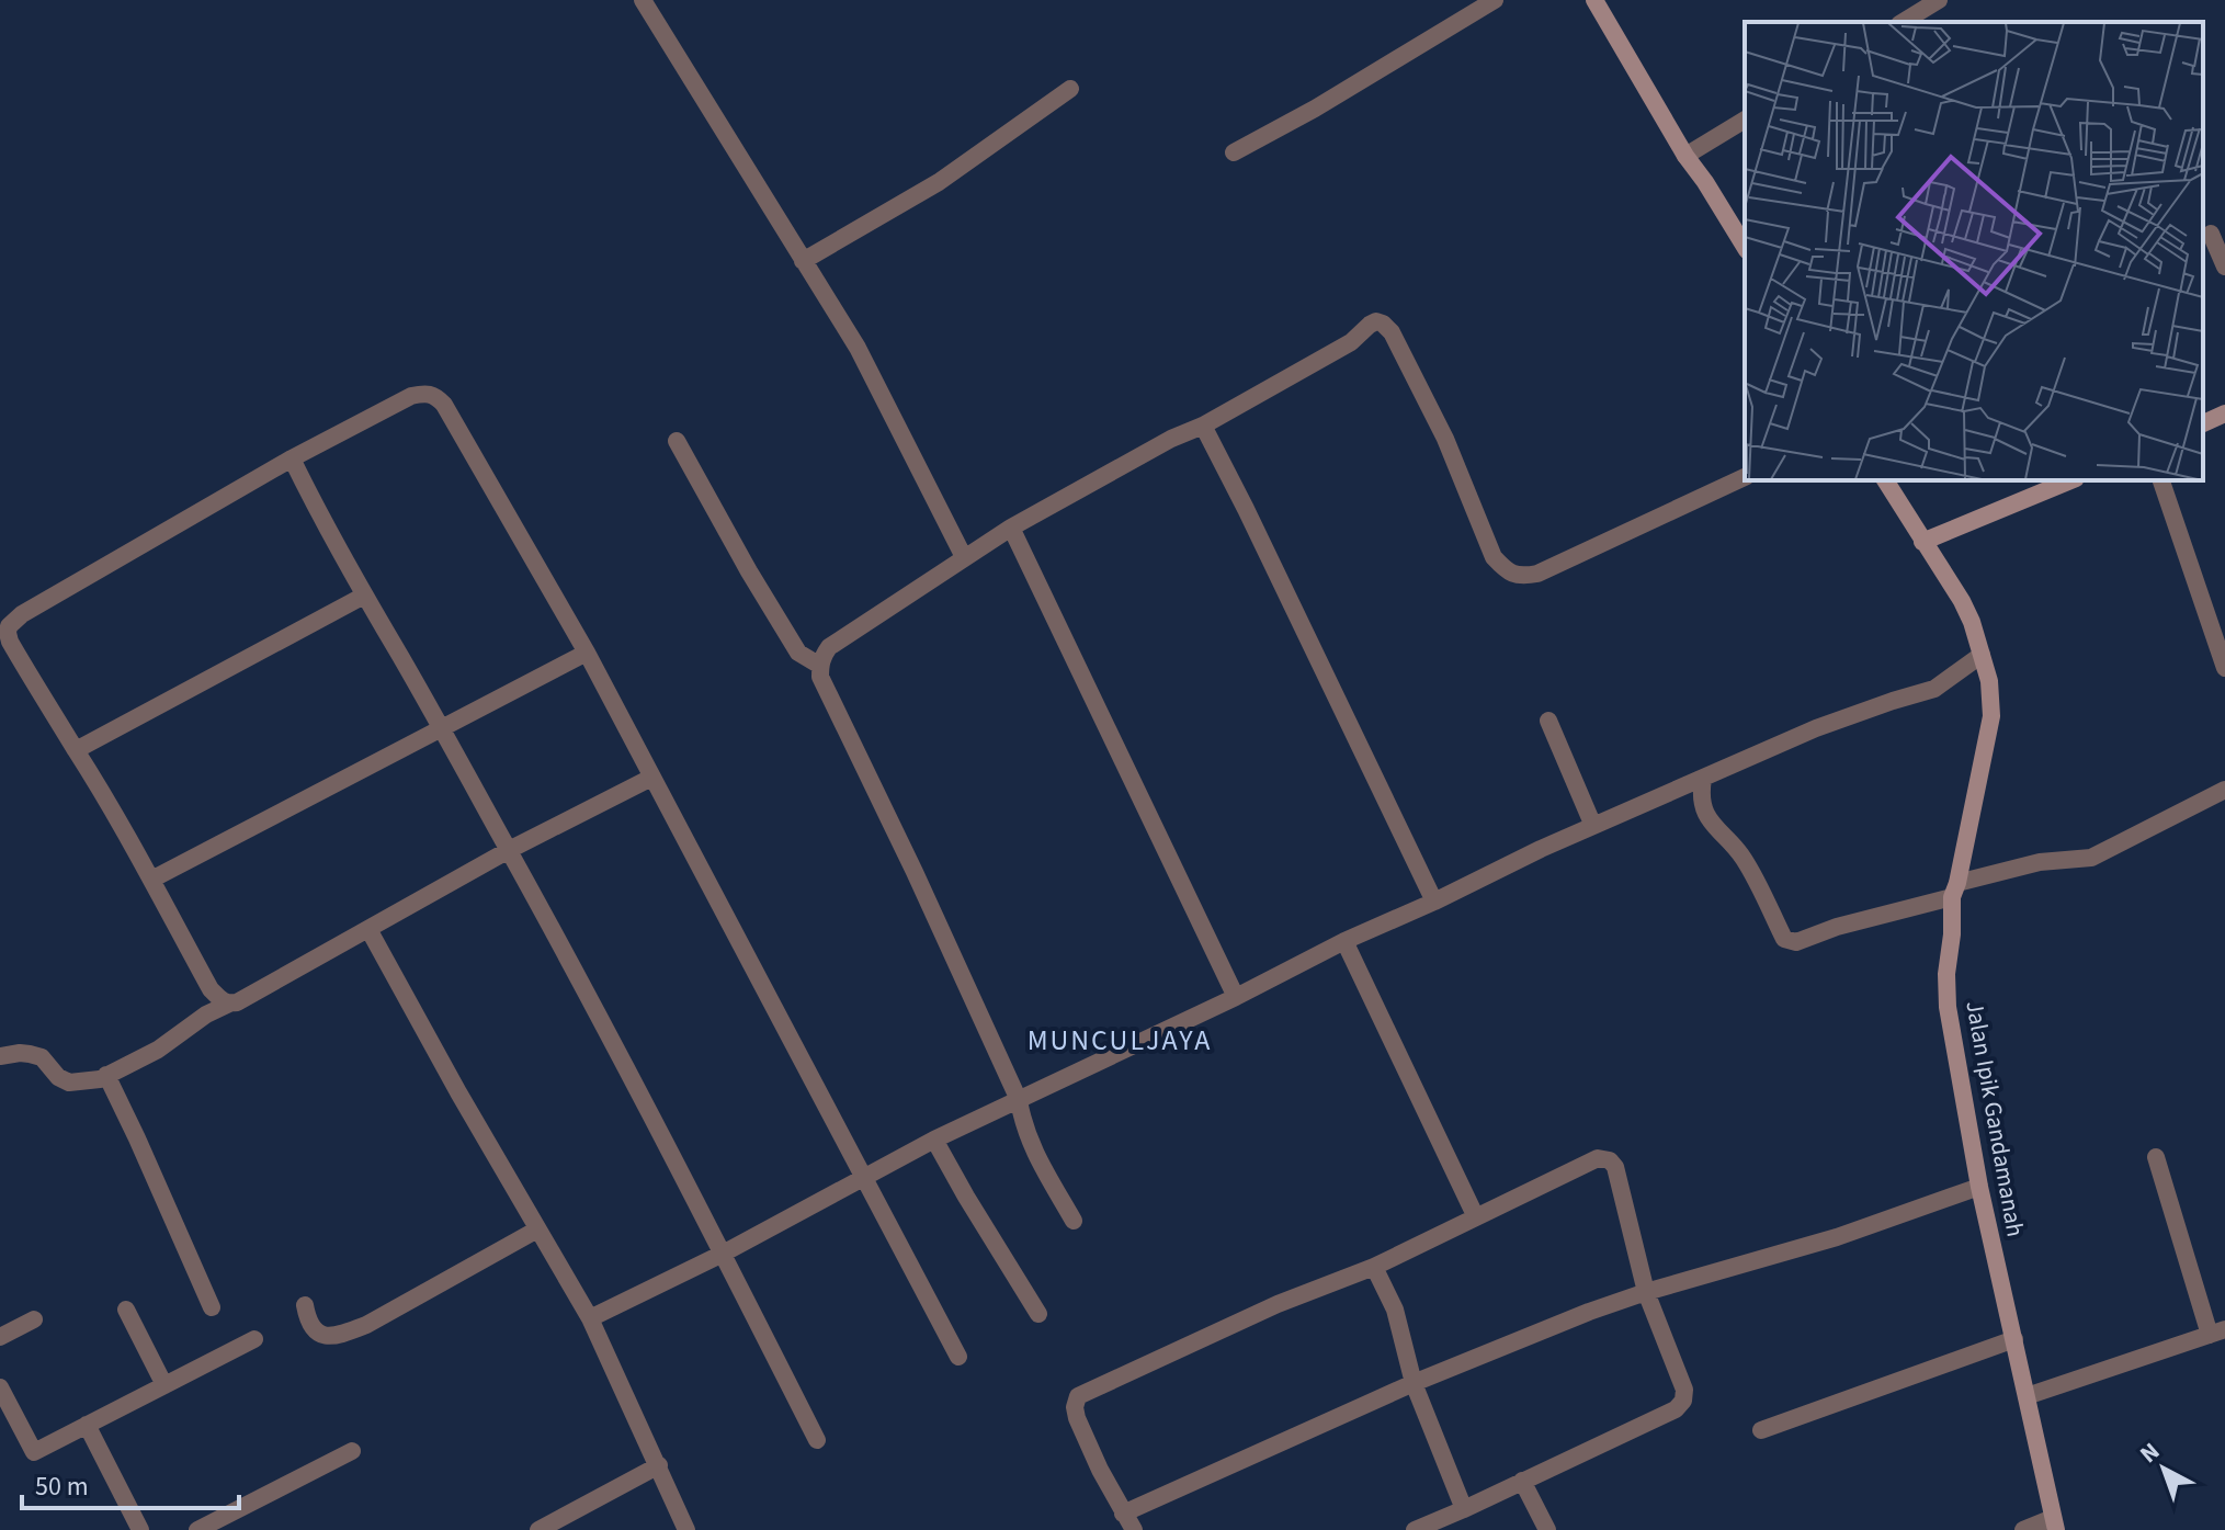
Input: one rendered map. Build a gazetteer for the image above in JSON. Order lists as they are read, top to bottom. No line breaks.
{"streets":{"street":["Jalan Ipik Gandamanah"]},"districts":["MUNCULJAYA"],"scale_bar":"50 m","north":"top left"}
